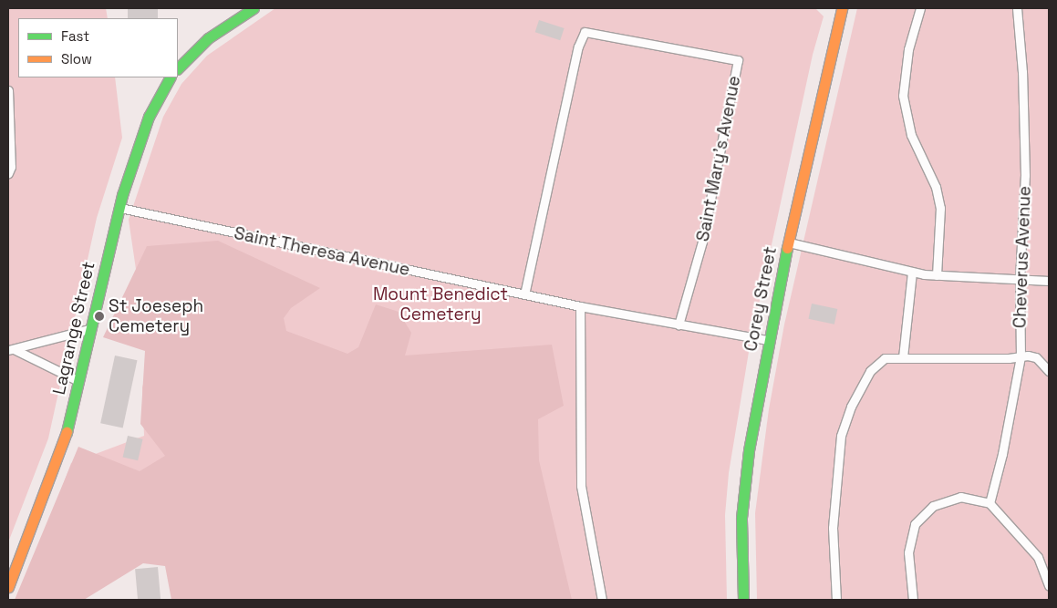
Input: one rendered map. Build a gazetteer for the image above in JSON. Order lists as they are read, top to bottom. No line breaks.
{"streets":{"main road":["Corey Street","Lagrange Street"],"lane":["Saint Mary's Avenue","Saint Theresa Avenue","Cheverus Avenue"]},"crossings":[["Saint Mary's Avenue","Saint Theresa Avenue"],["Saint Theresa Avenue","Corey Street"],["Saint Theresa Avenue","Lagrange Street"]],"parks":["Mount Benedict Cemetery"],"places":["St Joeseph Cemetery"],"legend":["Fast","Slow"]}
